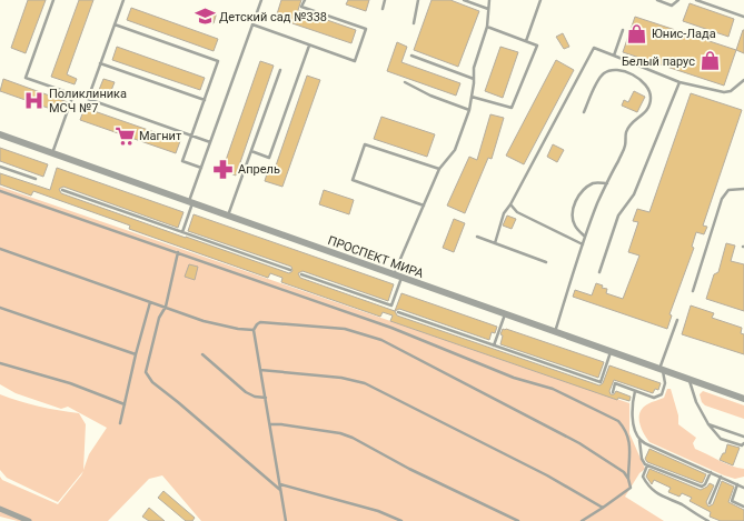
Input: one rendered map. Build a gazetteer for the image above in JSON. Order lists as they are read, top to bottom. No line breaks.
{"streets":{"street":["ПРОСПЕКТ МИРА"]},"places":{"school or university":["Детский сад №338"],"shop":["Юнис-Лада","Белый парус"],"hospital":["Поликлиника МСЧ №7"],"supermarket":["Магнит"],"pharmacy":["Апрель"]}}
